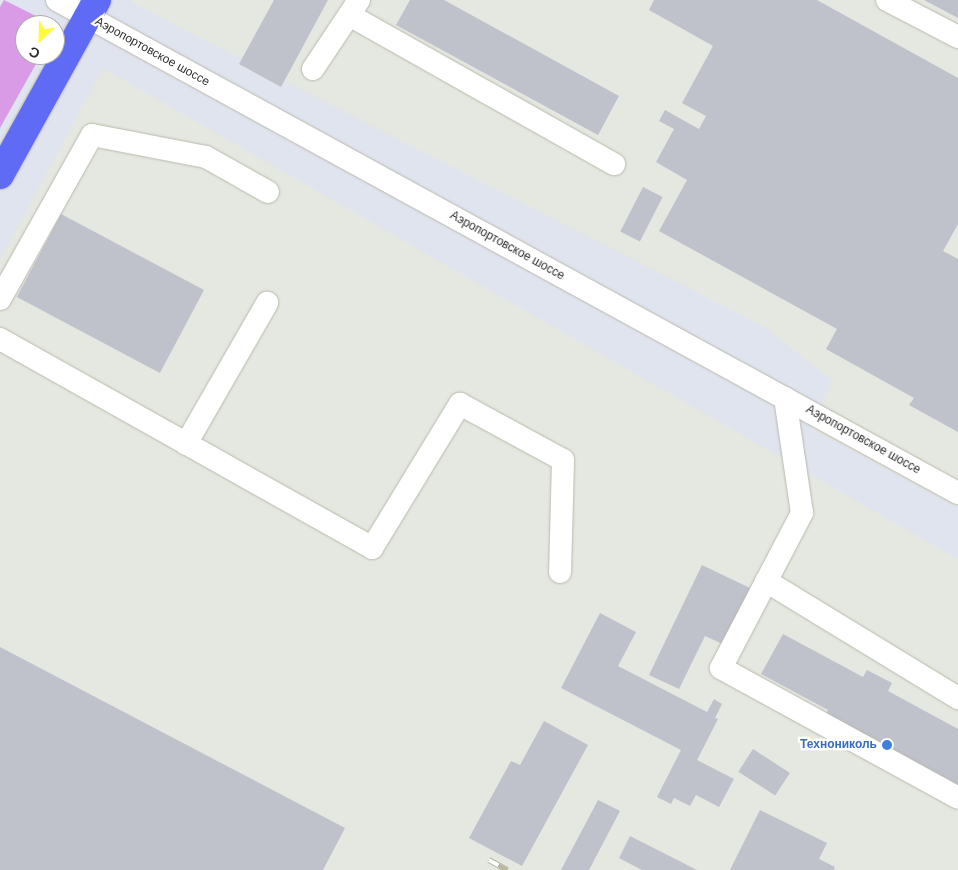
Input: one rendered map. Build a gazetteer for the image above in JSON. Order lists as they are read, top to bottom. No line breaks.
{"streets":{"street":["Аэропортовское шоссе"]},"places":["Технониколь"],"north":"bottom left"}
